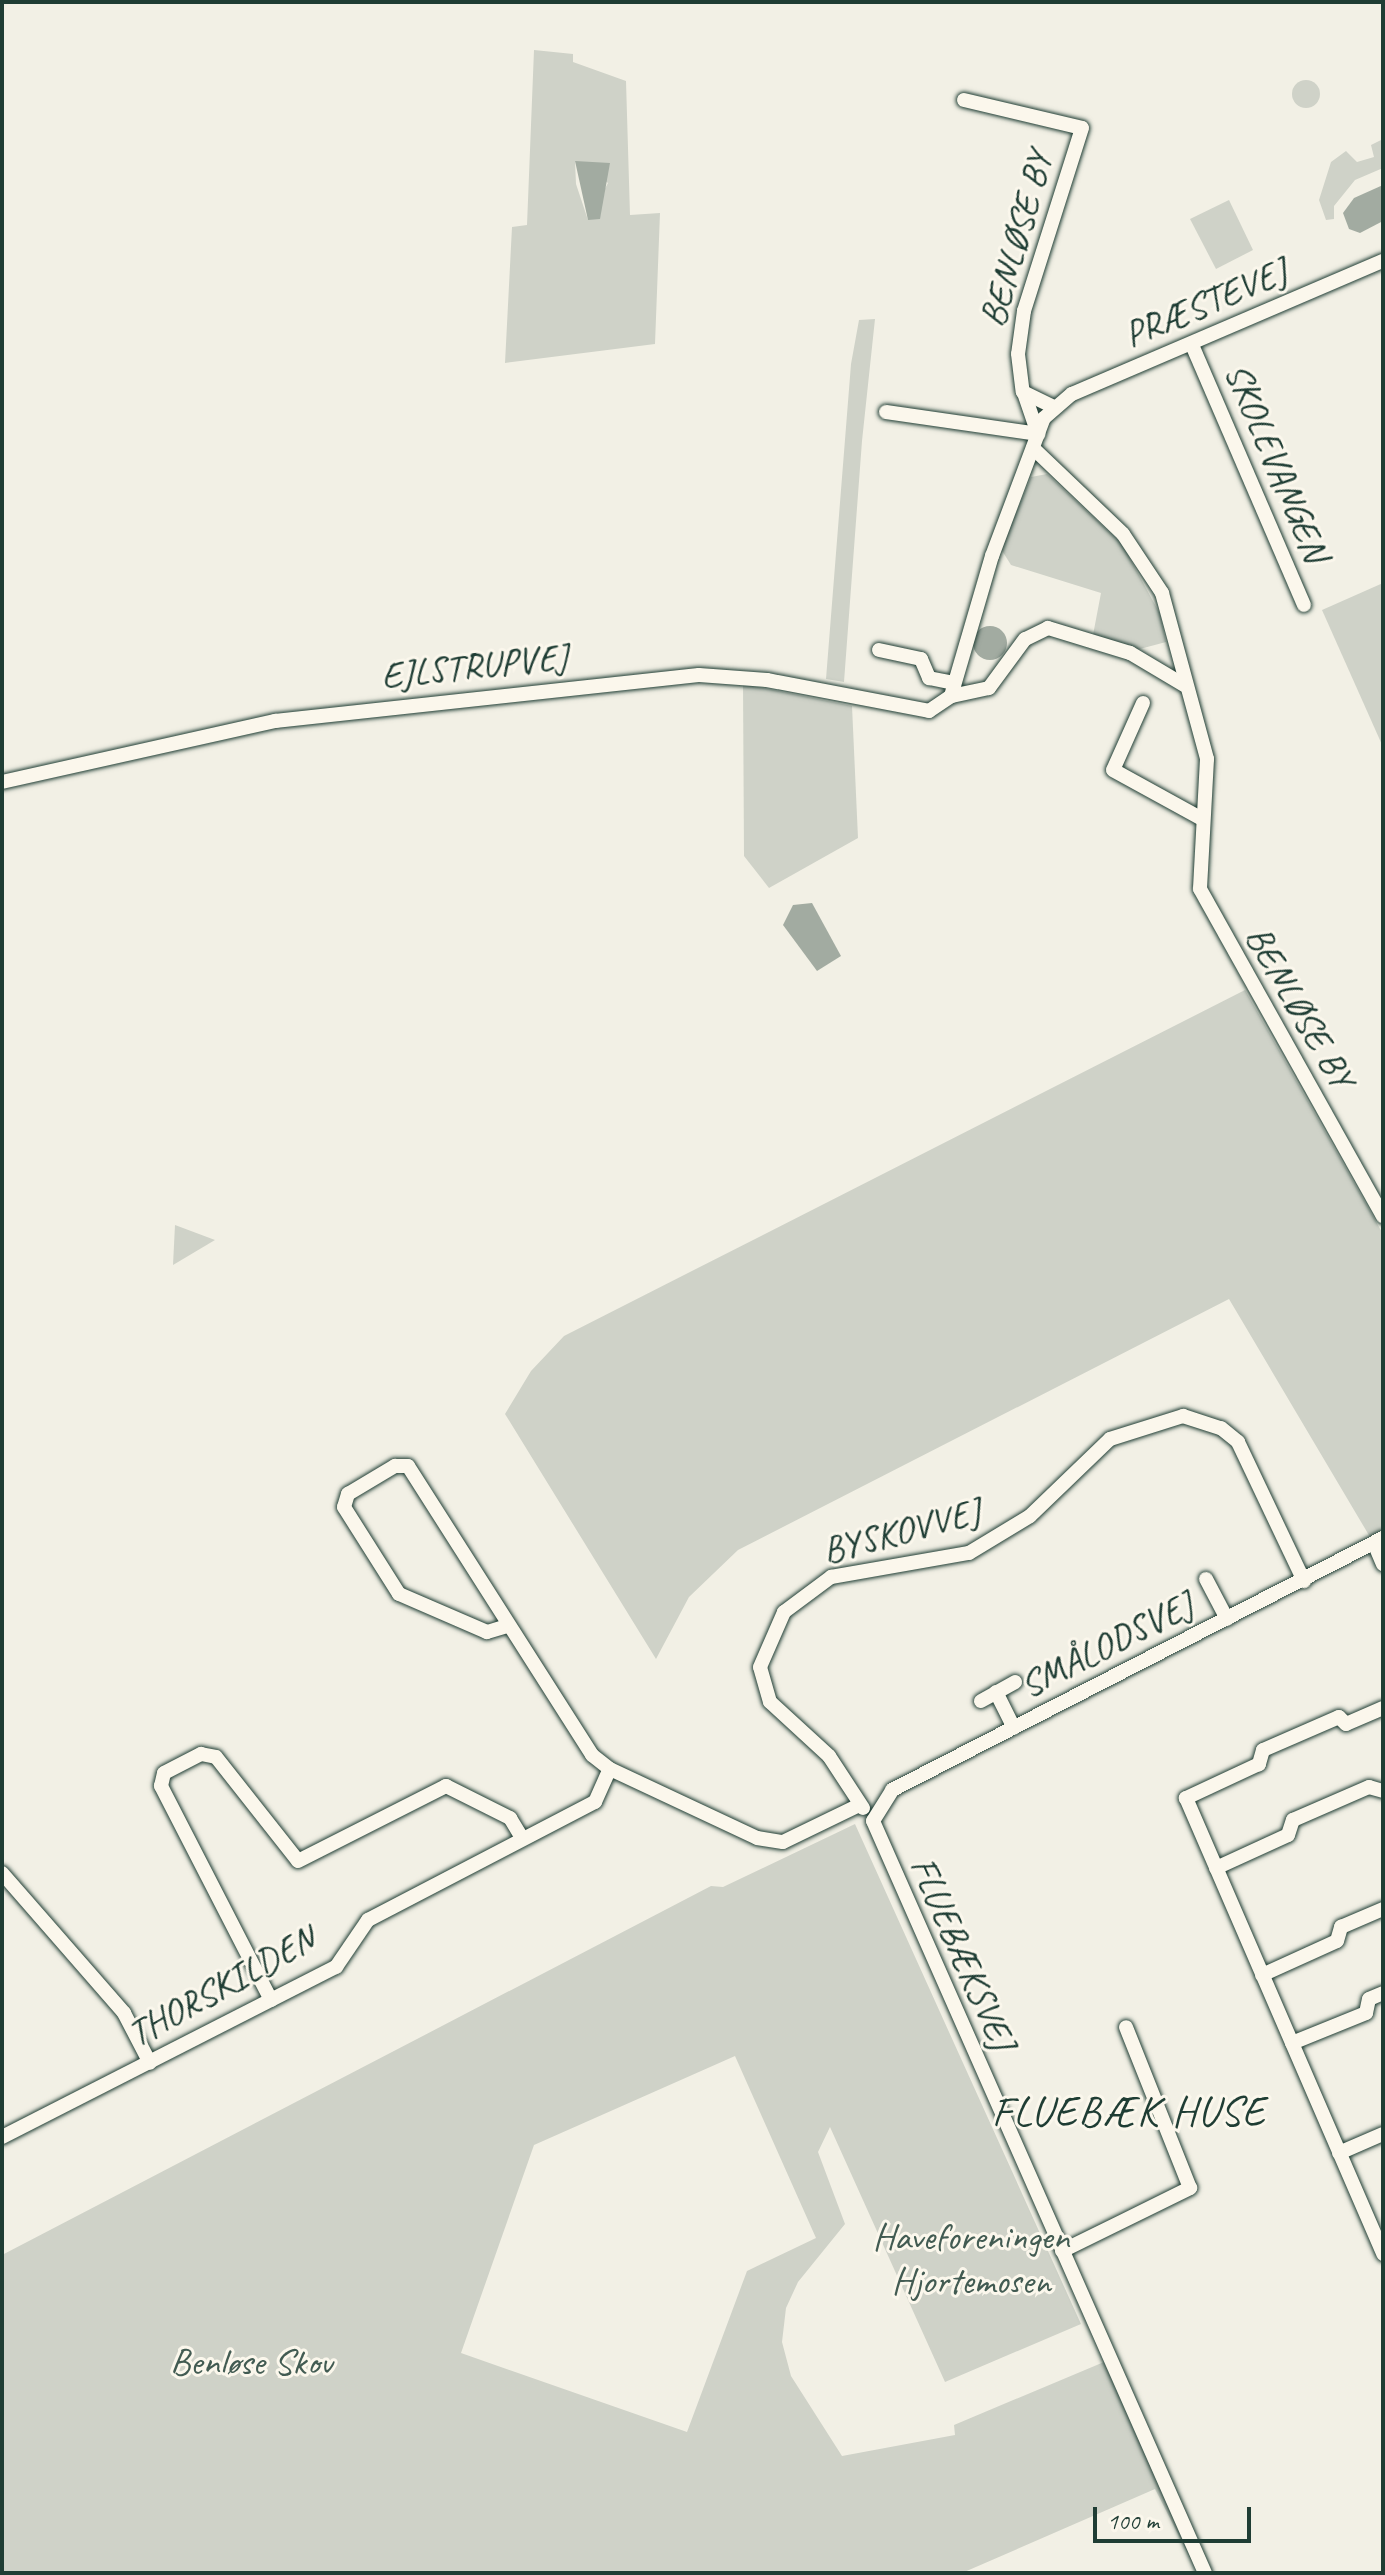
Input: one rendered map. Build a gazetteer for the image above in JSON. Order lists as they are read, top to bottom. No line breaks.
{"streets":{"street":["BENLØSE BY","PRÆSTEVEJ","SKOLEVANGEN","EJLSTRUPVEJ","BYSKOVVEJ","SMÅLODSVEJ","FLUEBÆKSVEJ","THORSKILDEN"]},"crossings":[["PRÆSTEVEJ","SKOLEVANGEN"],["BYSKOVVEJ","SMÅLODSVEJ"],["SMÅLODSVEJ","FLUEBÆKSVEJ"]],"districts":["FLUEBÆK HUSE"],"parks":["Haveforeningen Hjortemosen","Benløse Skov"],"scale_bar":"100 m"}
